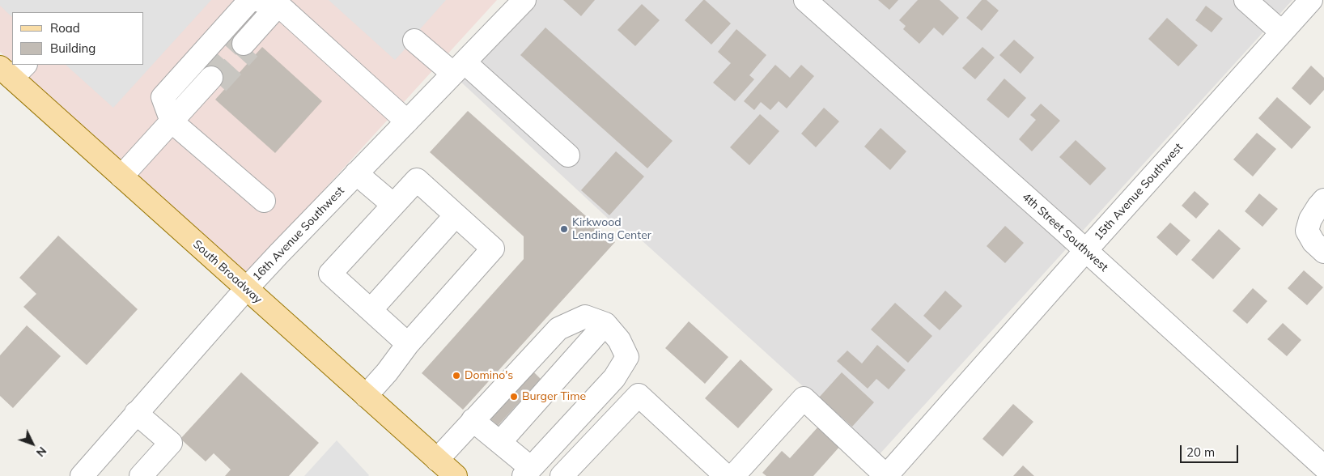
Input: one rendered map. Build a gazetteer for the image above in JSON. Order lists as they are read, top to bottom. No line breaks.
{"streets":{"main road":["South Broadway"],"street":["15th Avenue Southwest","4th Street Southwest","16th Avenue Southwest"]},"crossings":[["15th Avenue Southwest","4th Street Southwest"],["16th Avenue Southwest","South Broadway"]],"places":["Kirkwood Lending Center","Domino's","Burger Time"],"legend":["Road","Building"],"scale_bar":"20 m","north":"bottom right"}
